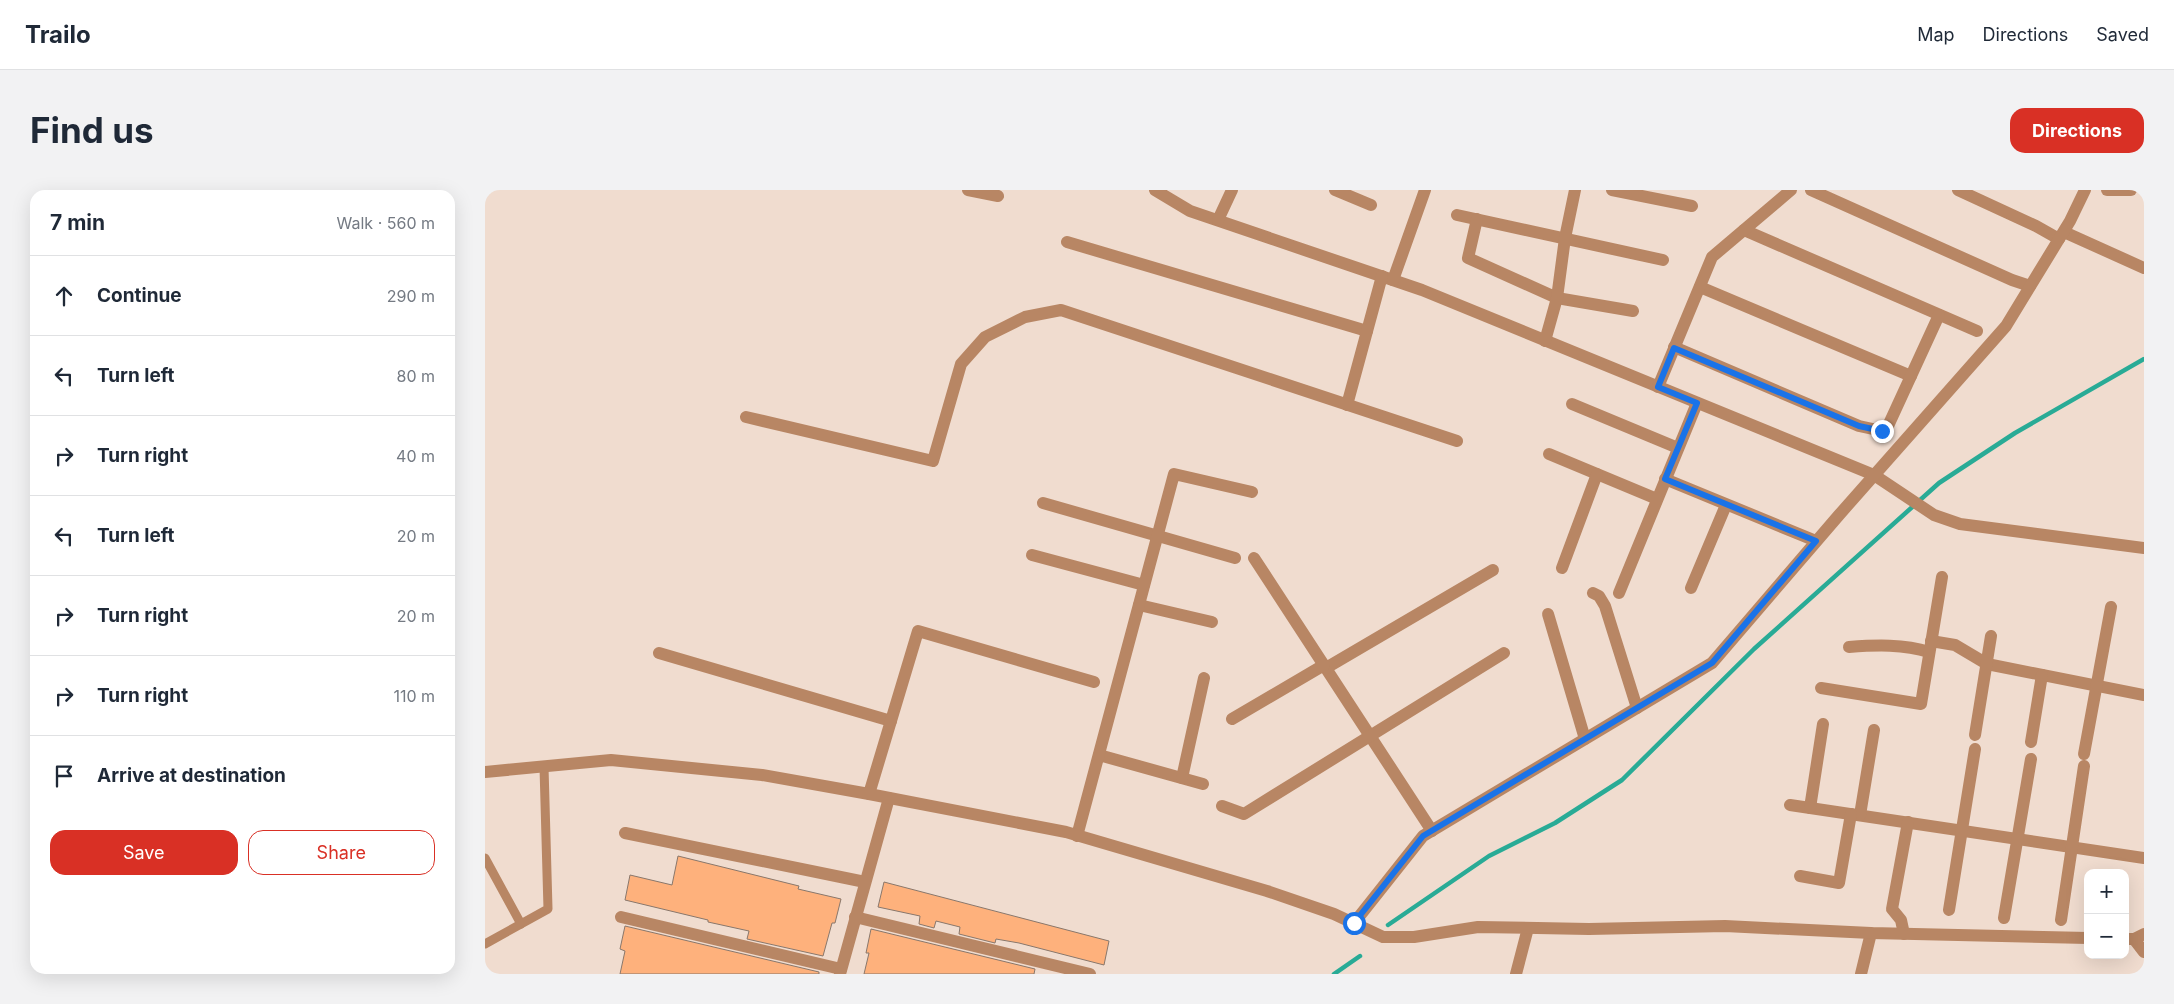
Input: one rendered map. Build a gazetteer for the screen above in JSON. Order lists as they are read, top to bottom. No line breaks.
{"page":{"header":"Trailo","nav":["Map","Directions","Saved"],"buttons":["Directions",["Save","Share"]],"title":"Find us","heading":["7 min","Walk · 560 m"],"list":[["Continue","290 m"],["Turn left","80 m"],["Turn right","40 m"],["Turn left","20 m"],["Turn right","20 m"],["Turn right","110 m"],"Arrive at destination"],"map_buttons":["+","−"]}}
